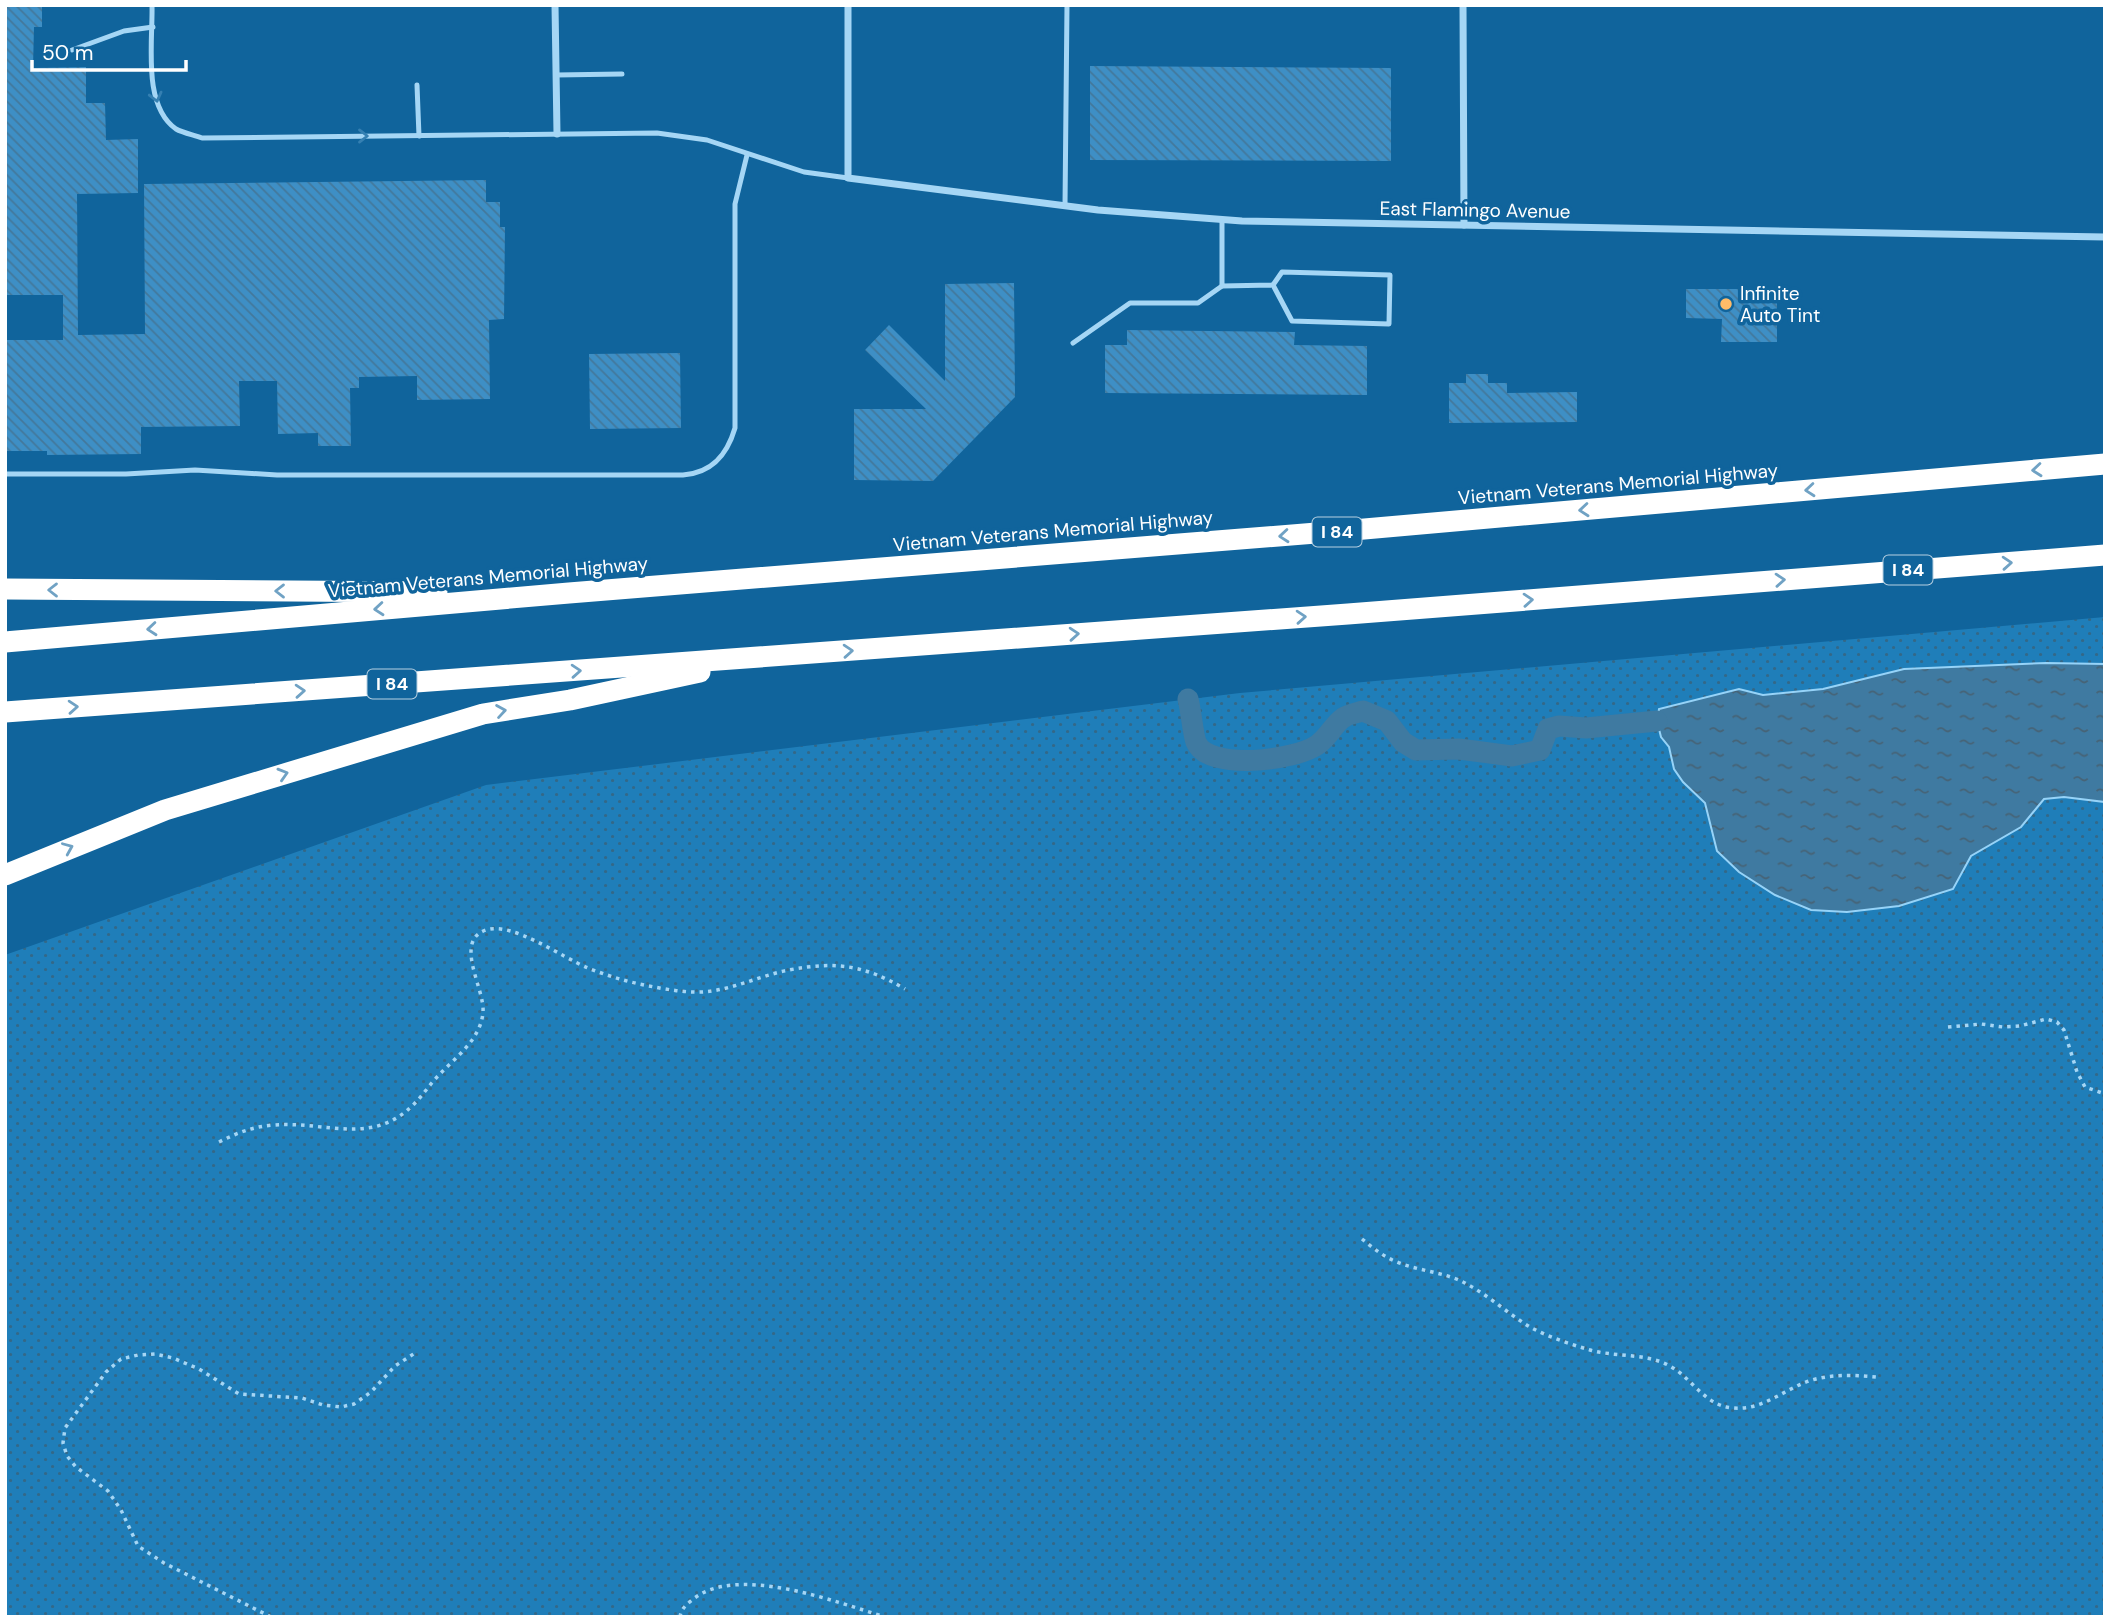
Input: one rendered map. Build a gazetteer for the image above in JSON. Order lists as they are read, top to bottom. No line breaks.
{"streets":{"highway":["Vietnam Veterans Memorial Highway","I 84"],"street":["East Flamingo Avenue"]},"places":["Infinite Auto Tint"],"scale_bar":"50 m"}
